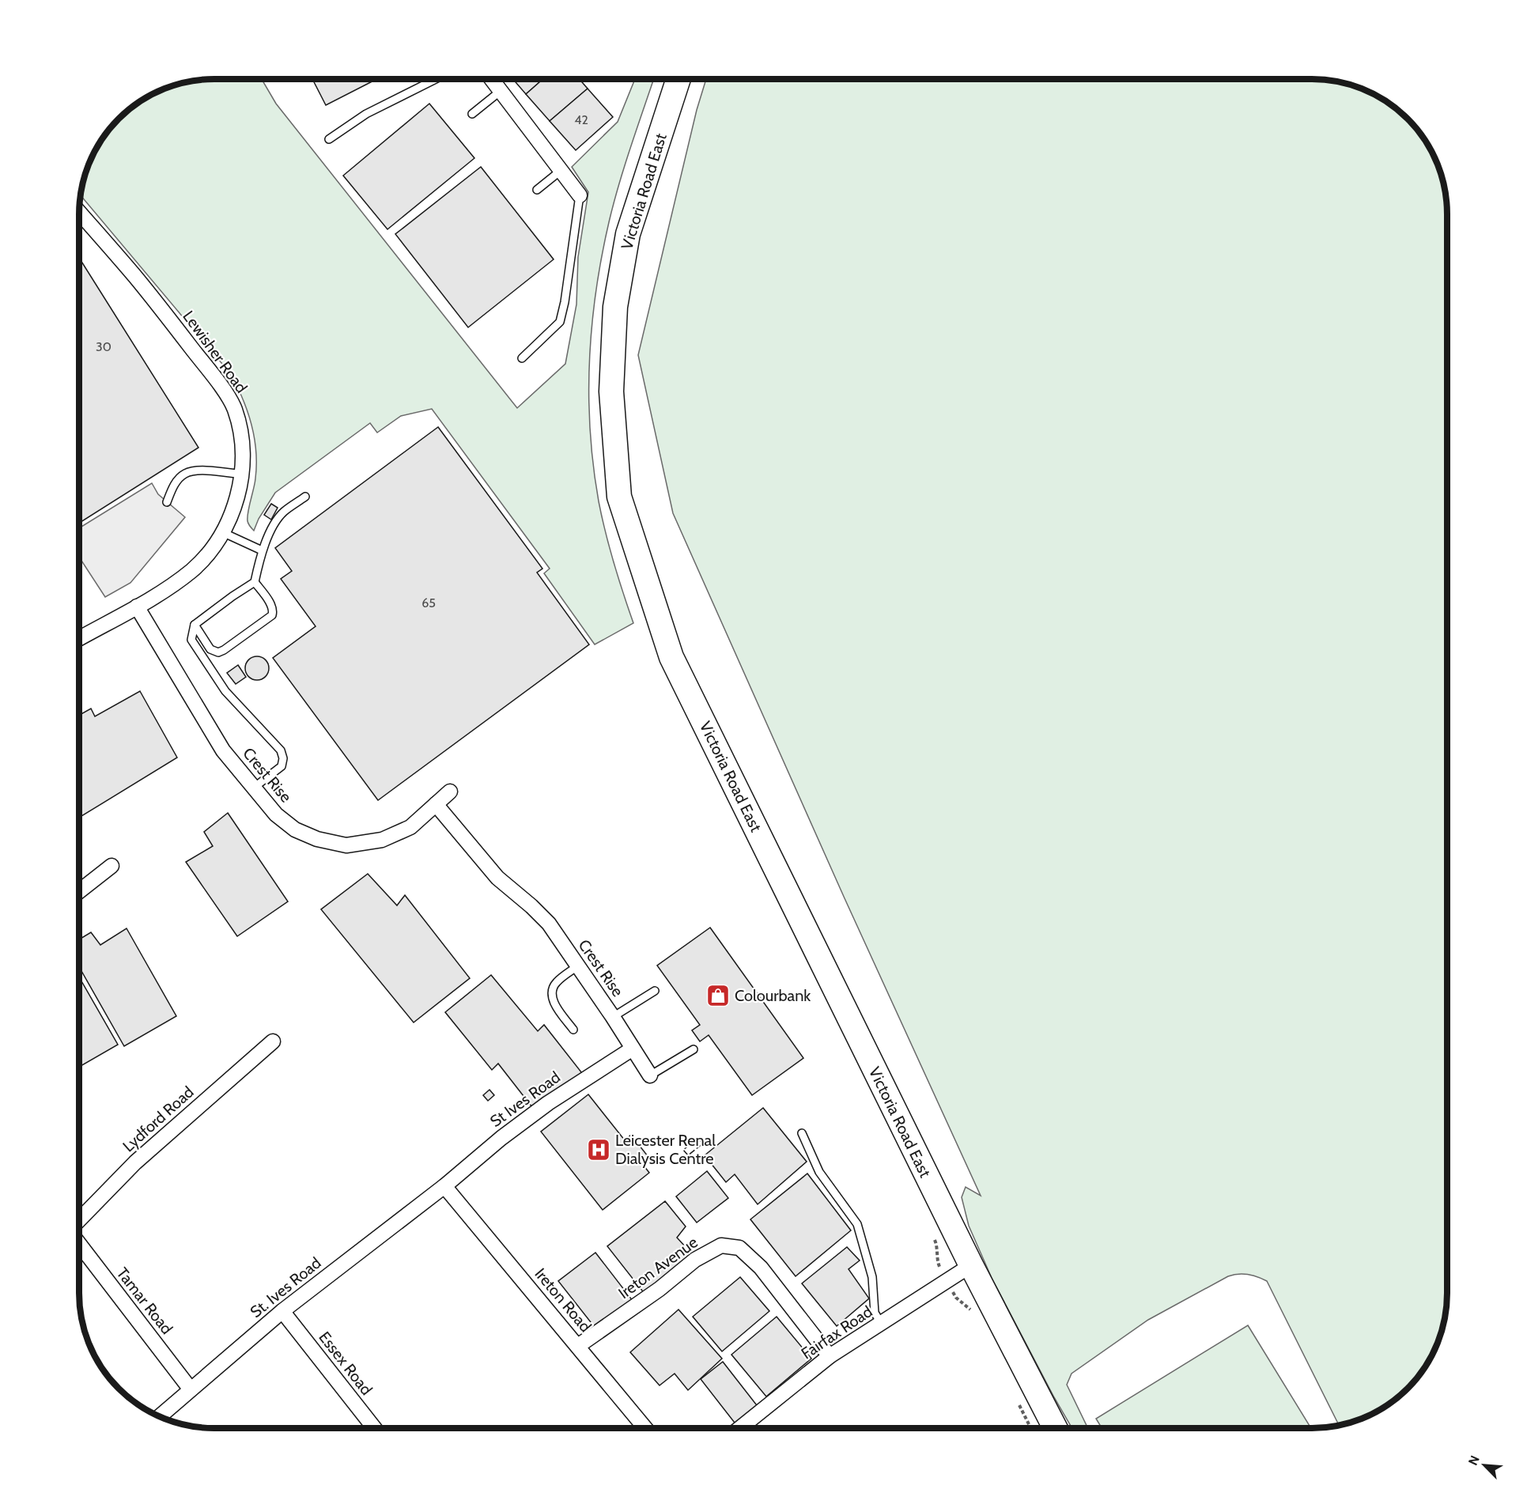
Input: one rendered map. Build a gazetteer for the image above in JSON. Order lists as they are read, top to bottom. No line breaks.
{"streets":{"highway":["Victoria Road East"],"street":["Lewisher Road","Crest Rise","St Ives Road","Lydford Road","Ireton Avenue","St. Ives Road","Ireton Road","Tamar Road","Fairfax Road","Essex Road"]},"crossings":[["Victoria Road East","Fairfax Road"],["Lewisher Road","Crest Rise"],["Crest Rise","St Ives Road"],["St Ives Road","St. Ives Road"],["St Ives Road","Ireton Road"],["Ireton Avenue","Ireton Road"],["Ireton Avenue","Fairfax Road"],["St. Ives Road","Ireton Road"],["St. Ives Road","Tamar Road"],["St. Ives Road","Essex Road"]],"places":{"shop":["Colourbank"],"hospital":["Leicester Renal Dialysis Centre"]},"house_numbers":["42","30","65"],"north":"top left"}
